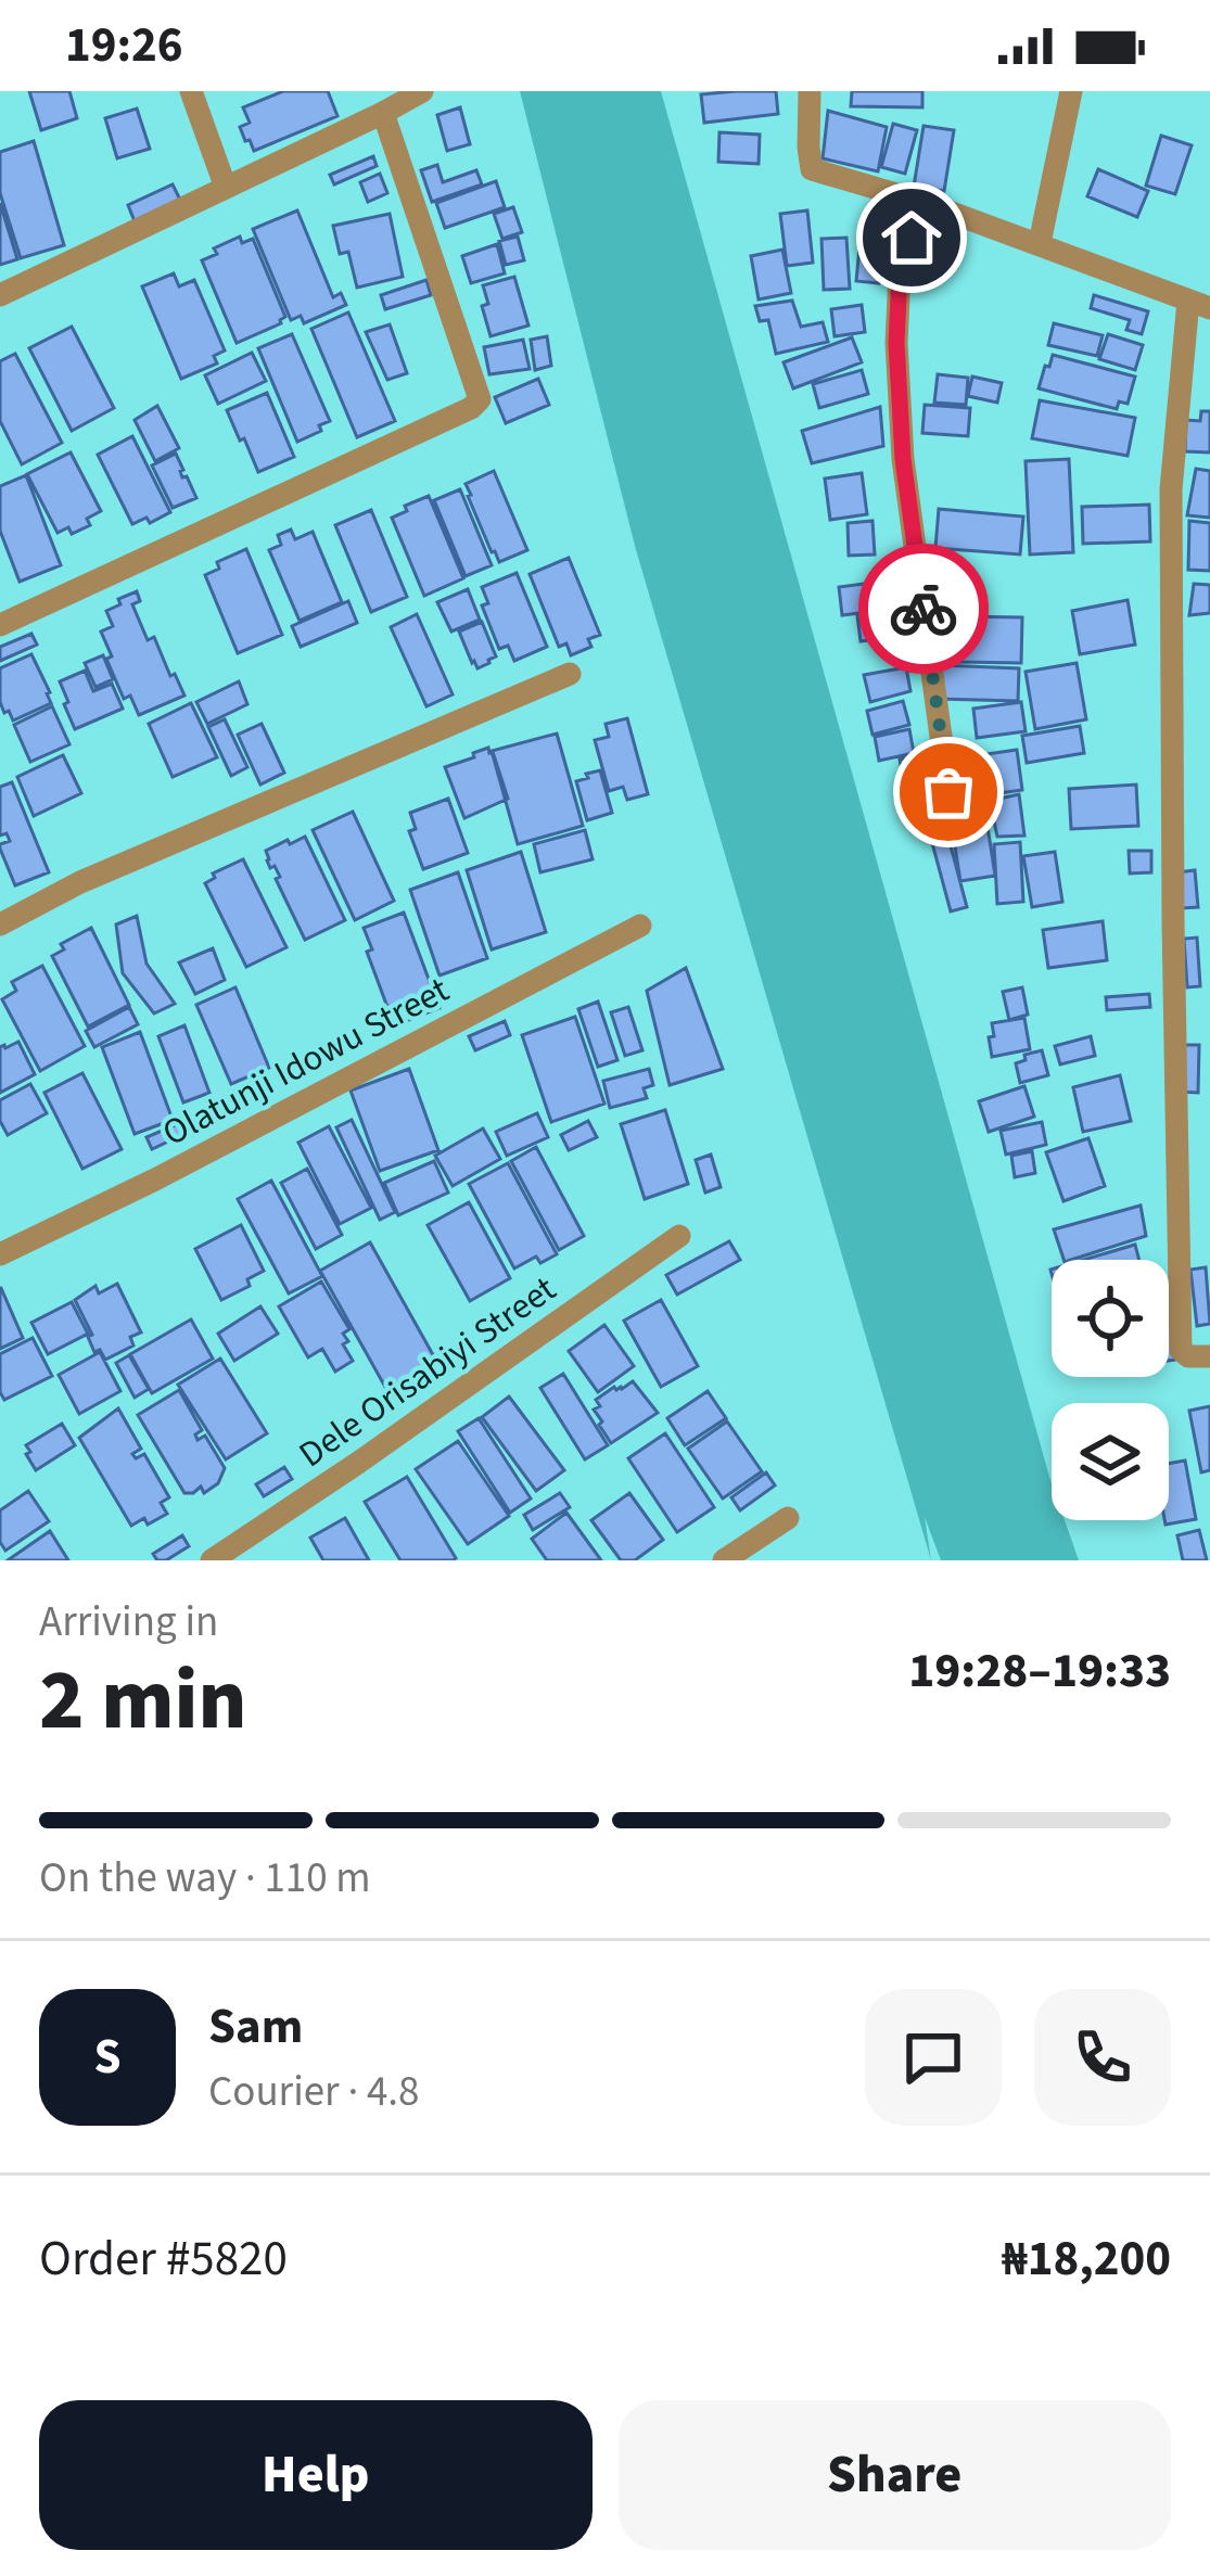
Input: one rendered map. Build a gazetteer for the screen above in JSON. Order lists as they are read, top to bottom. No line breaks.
{"streets":{"street":["Olatunji Idowu Street","Dele Orisabiyi Street"]},"page":{"status":"19:26","heading":["2 min","Arriving in","19:28–19:33"],"panel":["Sam","Courier · 4.8","Order #5820","₦18,200"],"bar":"On the way · 110 m","round":"S","buttons":["Help","Share"]}}
